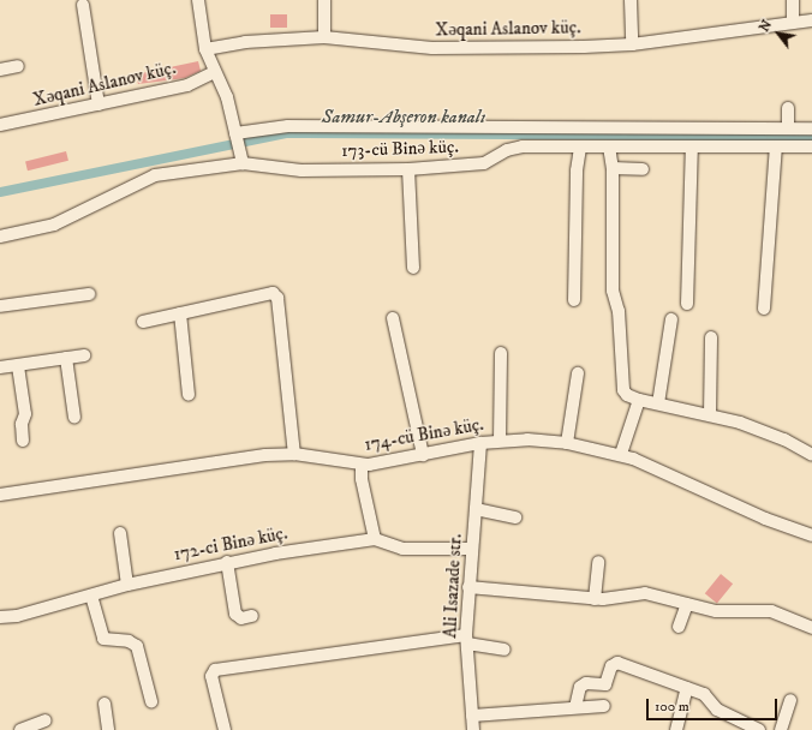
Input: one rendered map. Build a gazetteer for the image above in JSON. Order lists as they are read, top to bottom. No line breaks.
{"streets":{"street":["Xəqani Aslanov küç.","173-cü Binə küç.","174-cü Binə küç.","172-ci Binə küç.","Ali Isazade str."]},"crossings":[["174-cü Binə küç.","Ali Isazade str."],["172-ci Binə küç.","Ali Isazade str."]],"water":["Samur-Abşeron kanalı"],"scale_bar":"100 m","north":"top left"}
